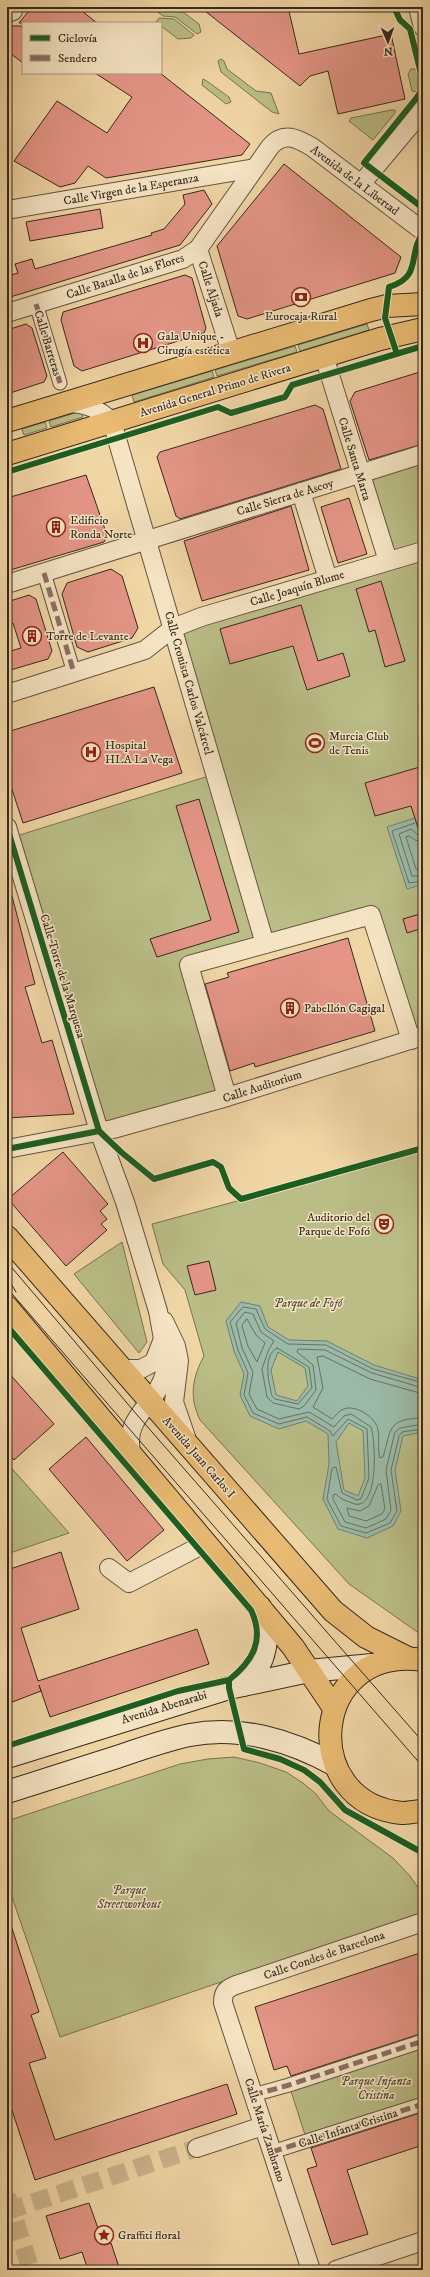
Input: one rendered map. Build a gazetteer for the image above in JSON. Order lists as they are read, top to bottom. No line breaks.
{"streets":{"main road":["Avenida General Primo de Rivera","Avenida Juan Carlos I","Avenida Abenarabi"],"street":["Avenida de la Libertad","Calle Virgen de la Esperanza","Calle Batalla de las Flores","Calle Aljada","Calle Barreras","Calle Santa Marta","Calle Sierra de Ascoy","Calle Joaquín Blume","Calle Cronista Carlos Valcárcel","Calle Torre de la Marquesa","Calle Auditorium","Calle Condes de Barcelona","Calle Infanta Cristina","Calle María Zambrano"]},"crossings":[["Avenida de la Libertad","Calle Batalla de las Flores"],["Calle Virgen de la Esperanza","Calle Batalla de las Flores"],["Calle Batalla de las Flores","Calle Aljada"],["Calle Batalla de las Flores","Calle Barreras"],["Avenida General Primo de Rivera","Calle Santa Marta"],["Avenida General Primo de Rivera","Calle Cronista Carlos Valcárcel"],["Calle Santa Marta","Calle Sierra de Ascoy"],["Calle Santa Marta","Calle Joaquín Blume"],["Calle Sierra de Ascoy","Calle Cronista Carlos Valcárcel"],["Calle Joaquín Blume","Calle Cronista Carlos Valcárcel"],["Calle Torre de la Marquesa","Calle Auditorium"],["Calle Torre de la Marquesa","Avenida Juan Carlos I"],["Calle Condes de Barcelona","Calle María Zambrano"],["Calle Infanta Cristina","Calle María Zambrano"]],"parks":["Parque de Fofó","Parque Streetworkout","Parque Infanta Cristina"],"places":{"bank":["Eurocaja Rural"],"hospital":["Gala Unique - Cirugía estética","Hospital HLA La Vega"],"building":["Edificio Ronda Norte","Torre de Levante","Pabellón Cagigal"],"sports":["Murcia Club de Tenis"],"theatre":["Auditorio del Parque de Fofó"],"place":["Graffiti floral"]},"legend":["Ciclovía","Sendero"],"north":"bottom"}
